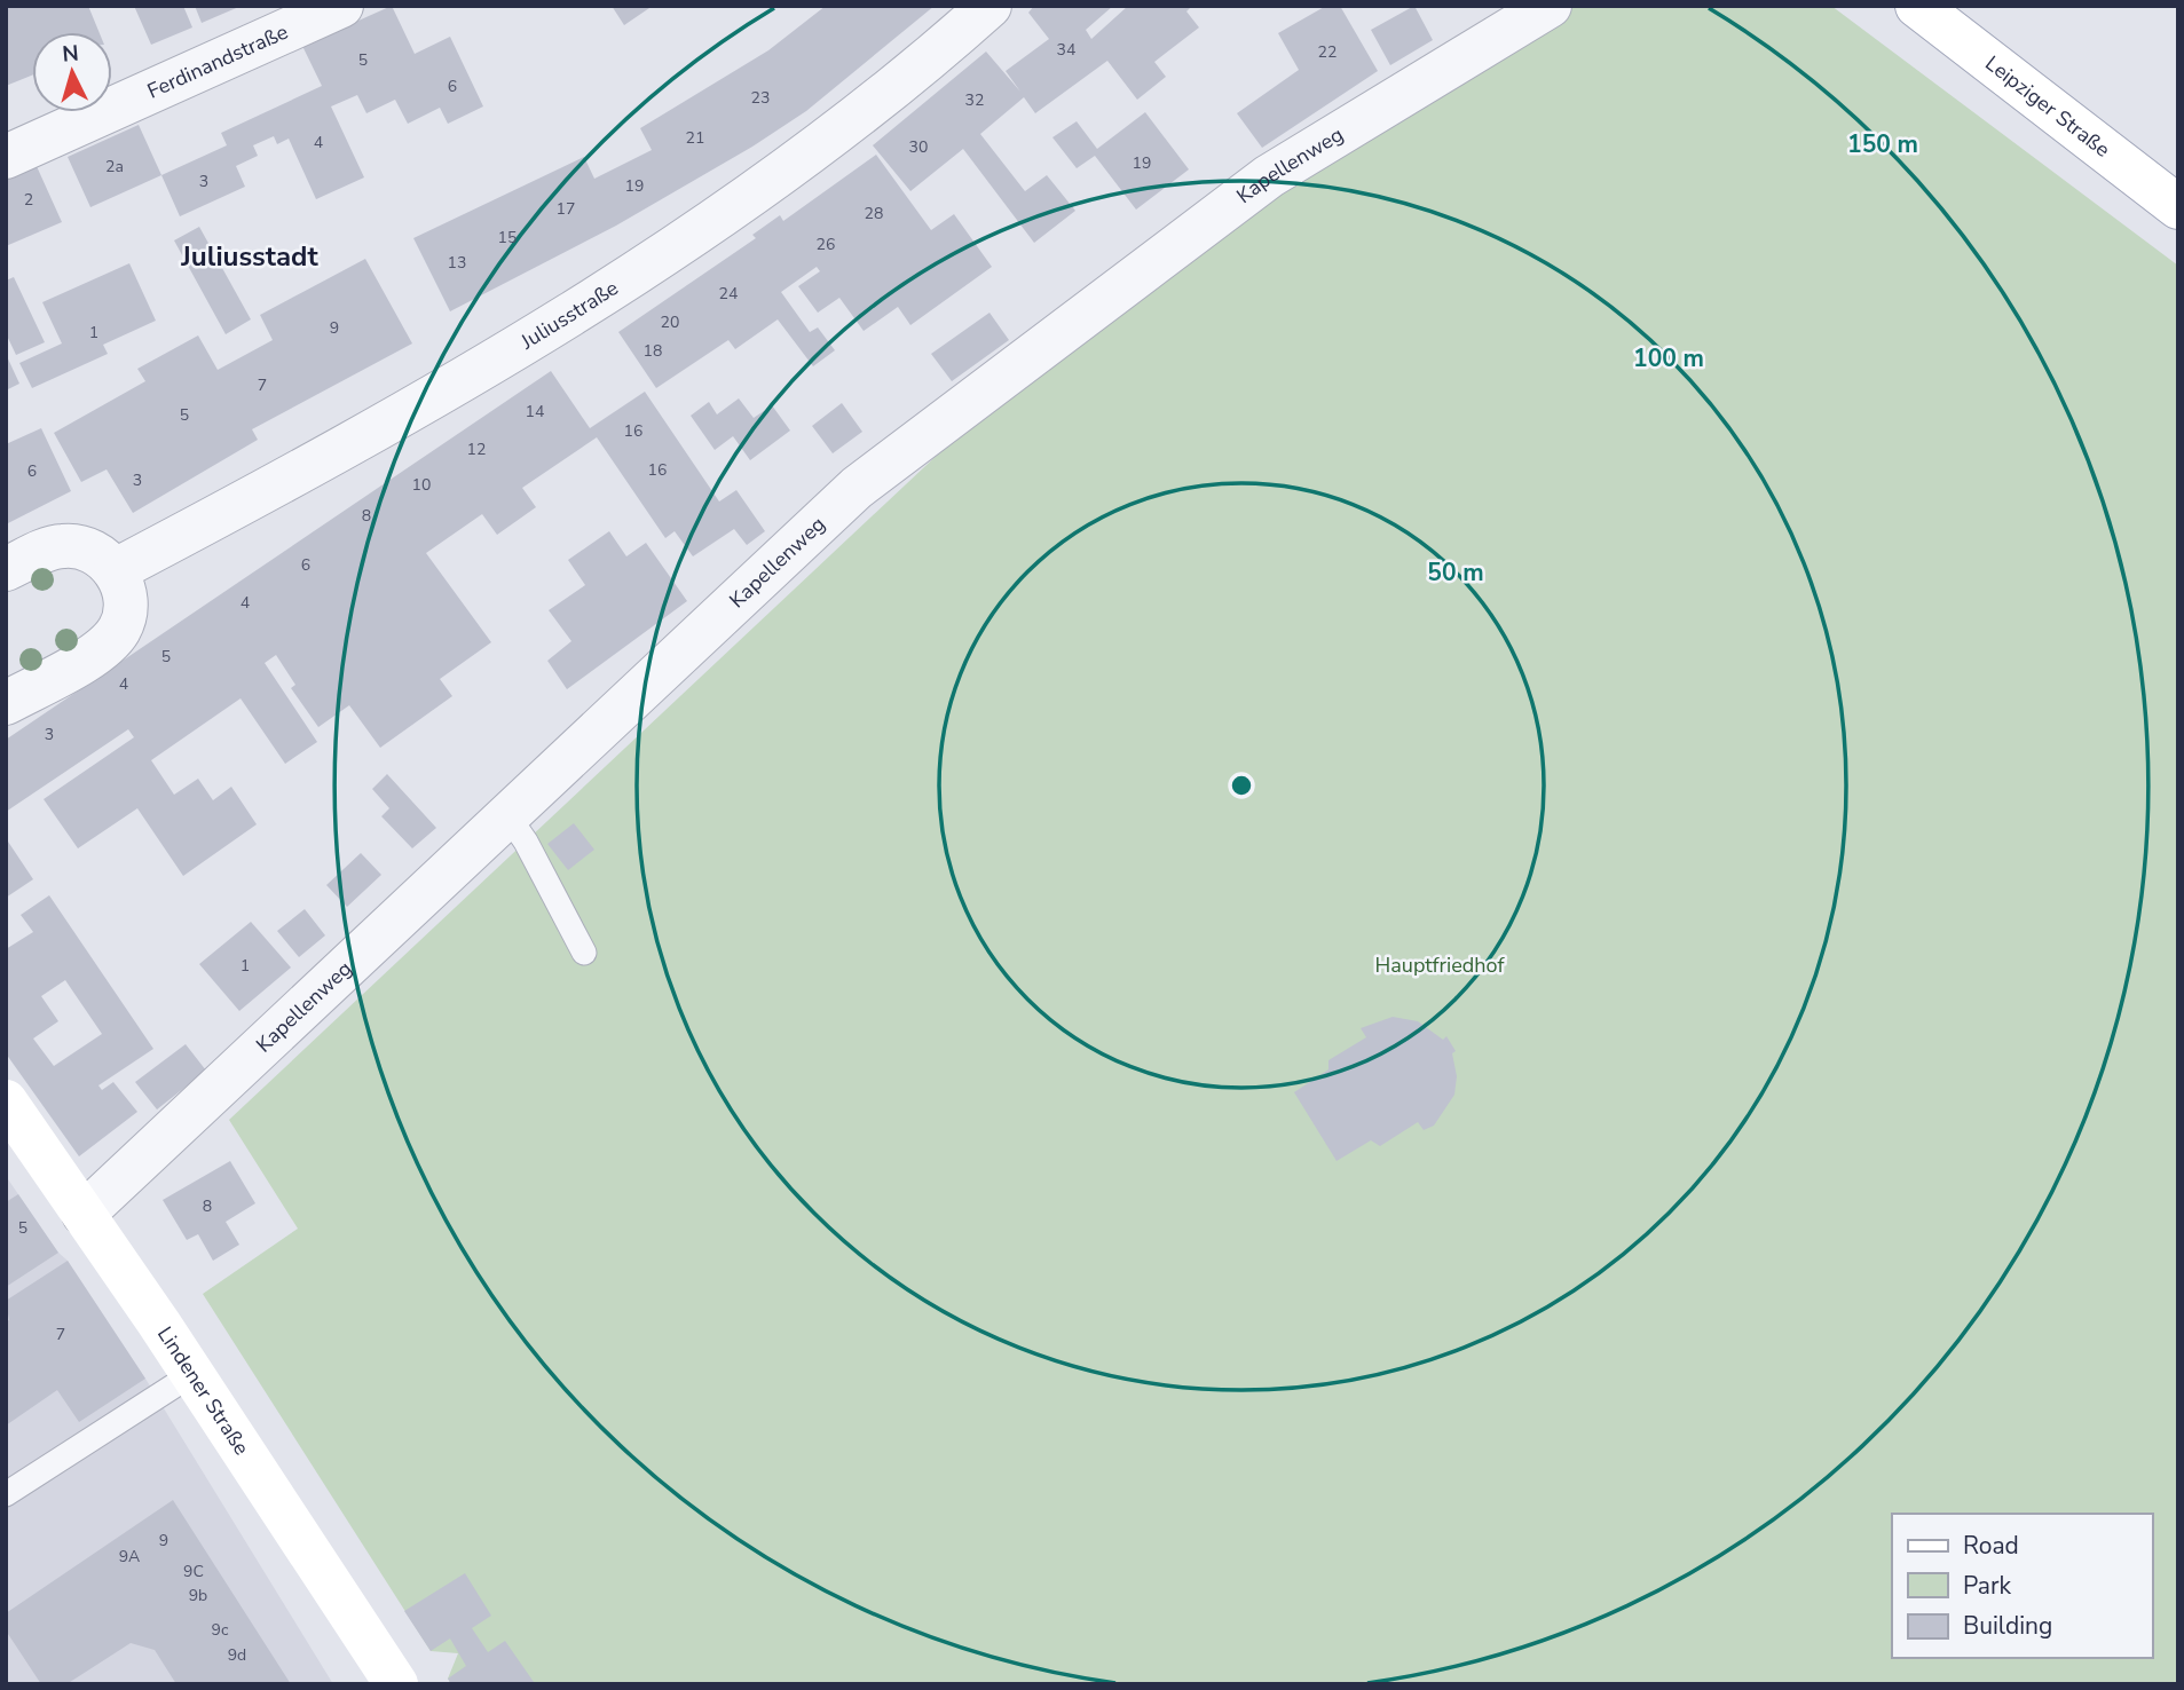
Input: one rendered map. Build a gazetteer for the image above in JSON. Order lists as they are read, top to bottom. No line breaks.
{"streets":{"main road":["Leipziger Straße","Lindener Straße"],"street":["Ferdinandstraße","Kapellenweg","Juliusstraße"]},"crossings":[["Kapellenweg","Lindener Straße"]],"districts":["Juliusstadt"],"parks":["Hauptfriedhof"],"house_numbers":["34","22","5","6","23","32","21","4","30","19","2a","3","19","2","17","28","15","26","13","24","20","9","1","18","7","14","5","16","12","16","6","3","10","8","6","4","5","4","3","1","8","5","7","9","9A","9C","9b","9c","9d"],"legend":["Road","Park","Building"],"north":"top","rings":["150 m","100 m","50 m"]}
